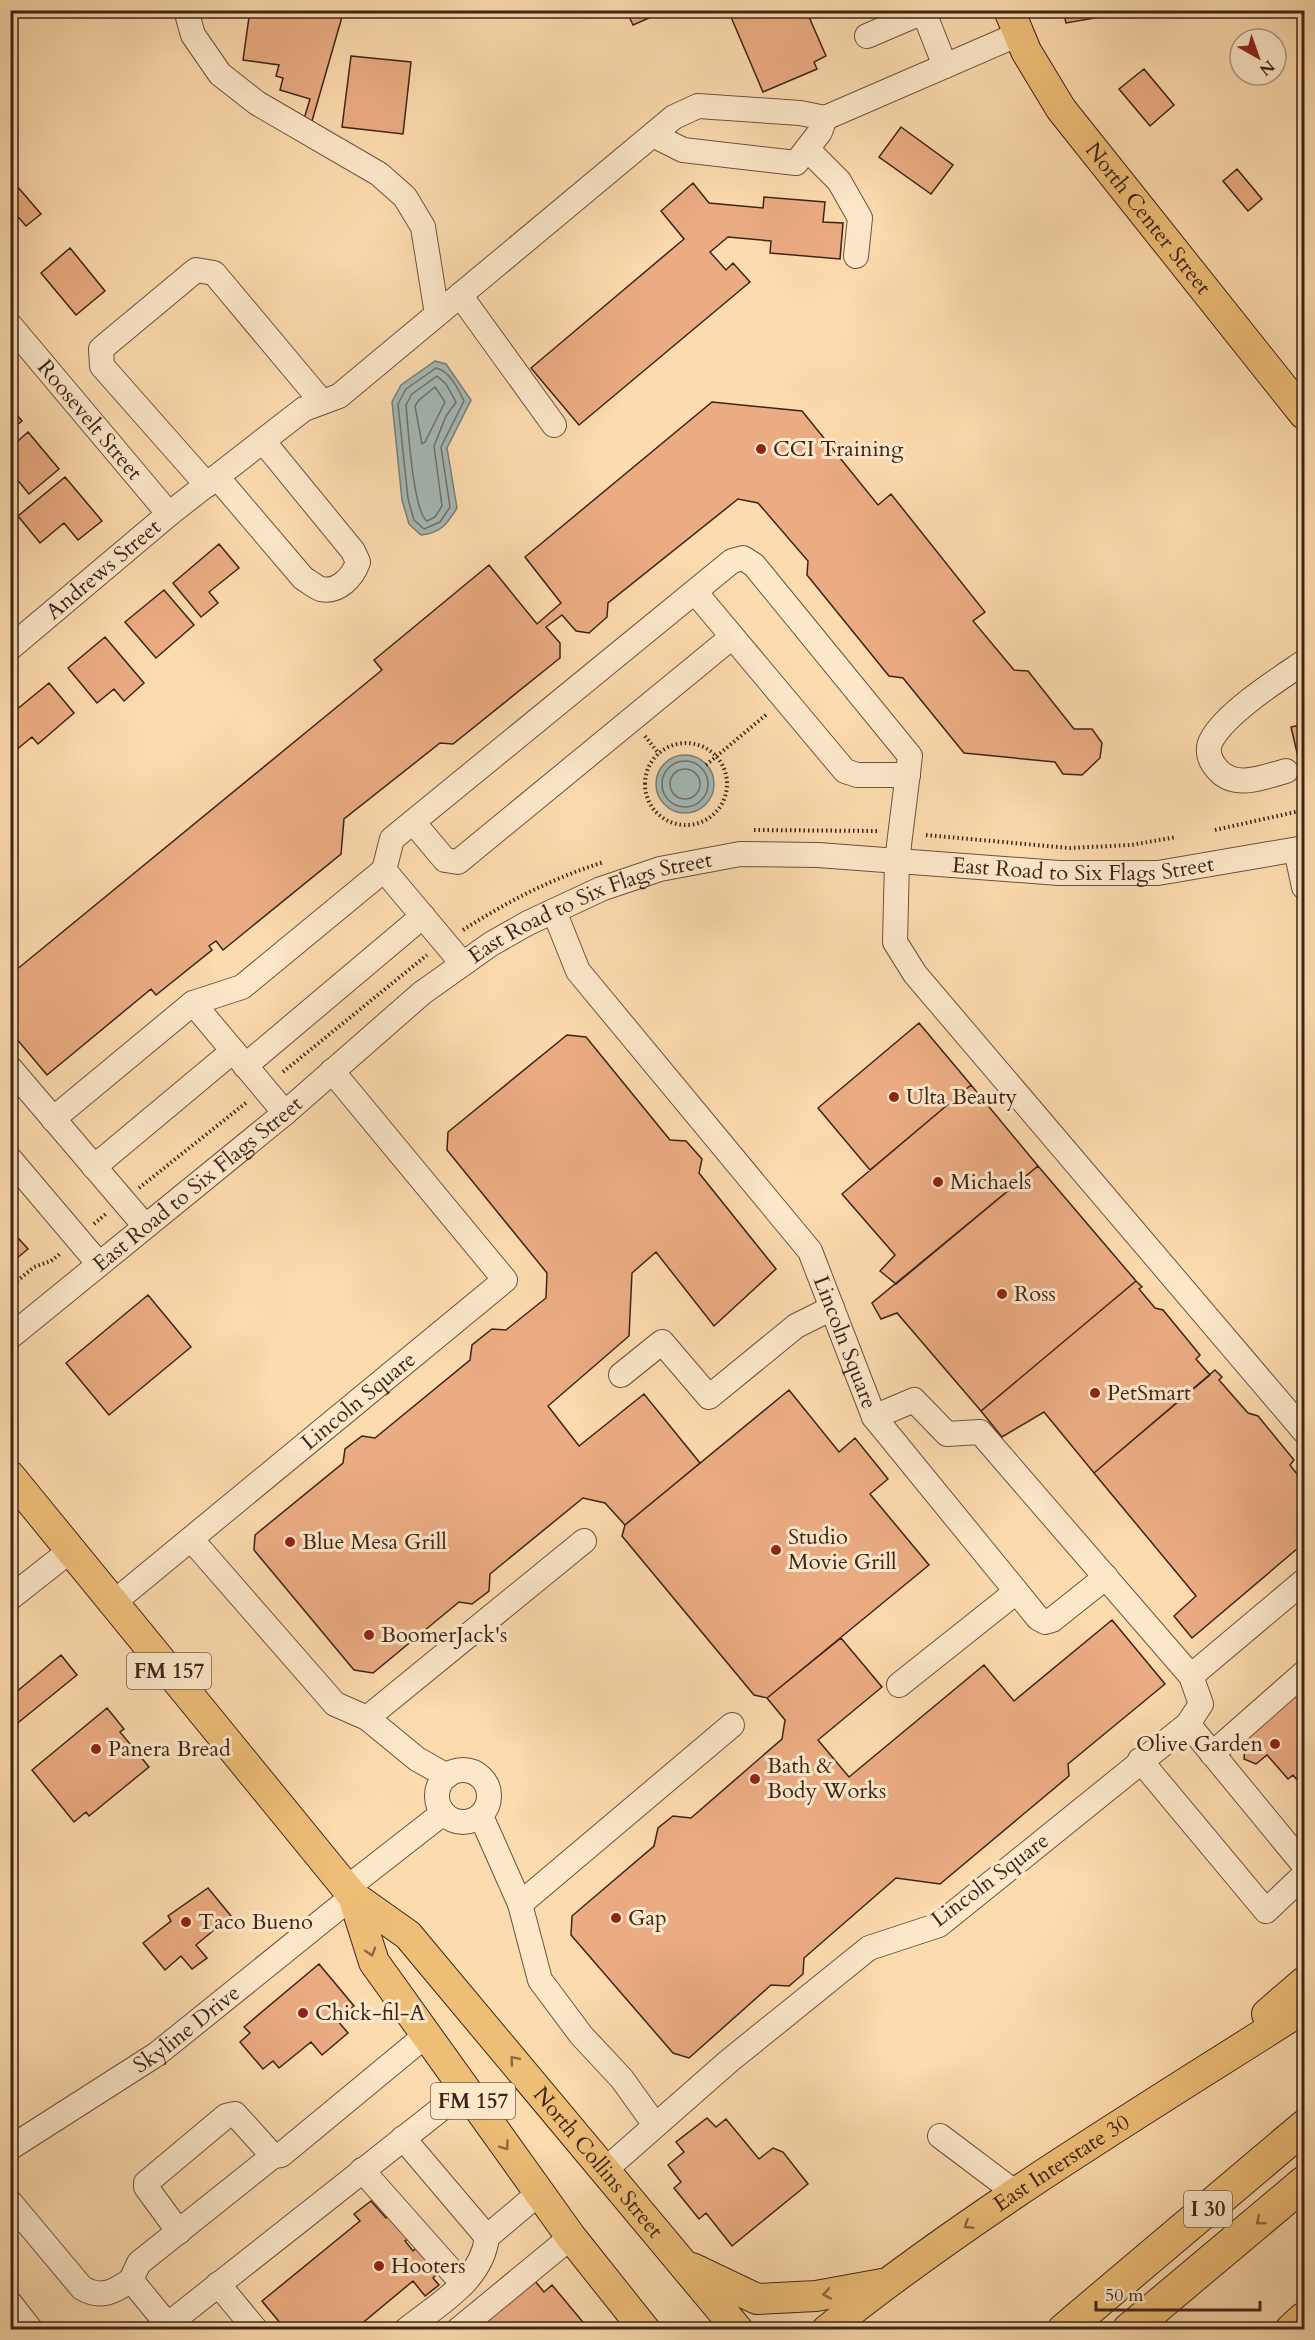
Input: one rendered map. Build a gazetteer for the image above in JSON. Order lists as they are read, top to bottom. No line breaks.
{"streets":{"highway":["I 30"],"main road":["North Center Street","FM 157","North Collins Street","East Interstate 30"],"street":["Roosevelt Street","Andrews Street","East Road to Six Flags Street","Lincoln Square","Skyline Drive"]},"crossings":[["Roosevelt Street","Andrews Street"],["East Road to Six Flags Street","Lincoln Square"],["Lincoln Square","North Collins Street"],["Skyline Drive","North Collins Street"]],"places":["CCI Training","Ulta Beauty","Michaels","Ross","PetSmart","Blue Mesa Grill","Studio Movie Grill","BoomerJack's","Olive Garden","Panera Bread","Bath & Body Works","Gap","Taco Bueno","Chick-fil-A","Hooters"],"scale_bar":"50 m","north":"bottom right"}
